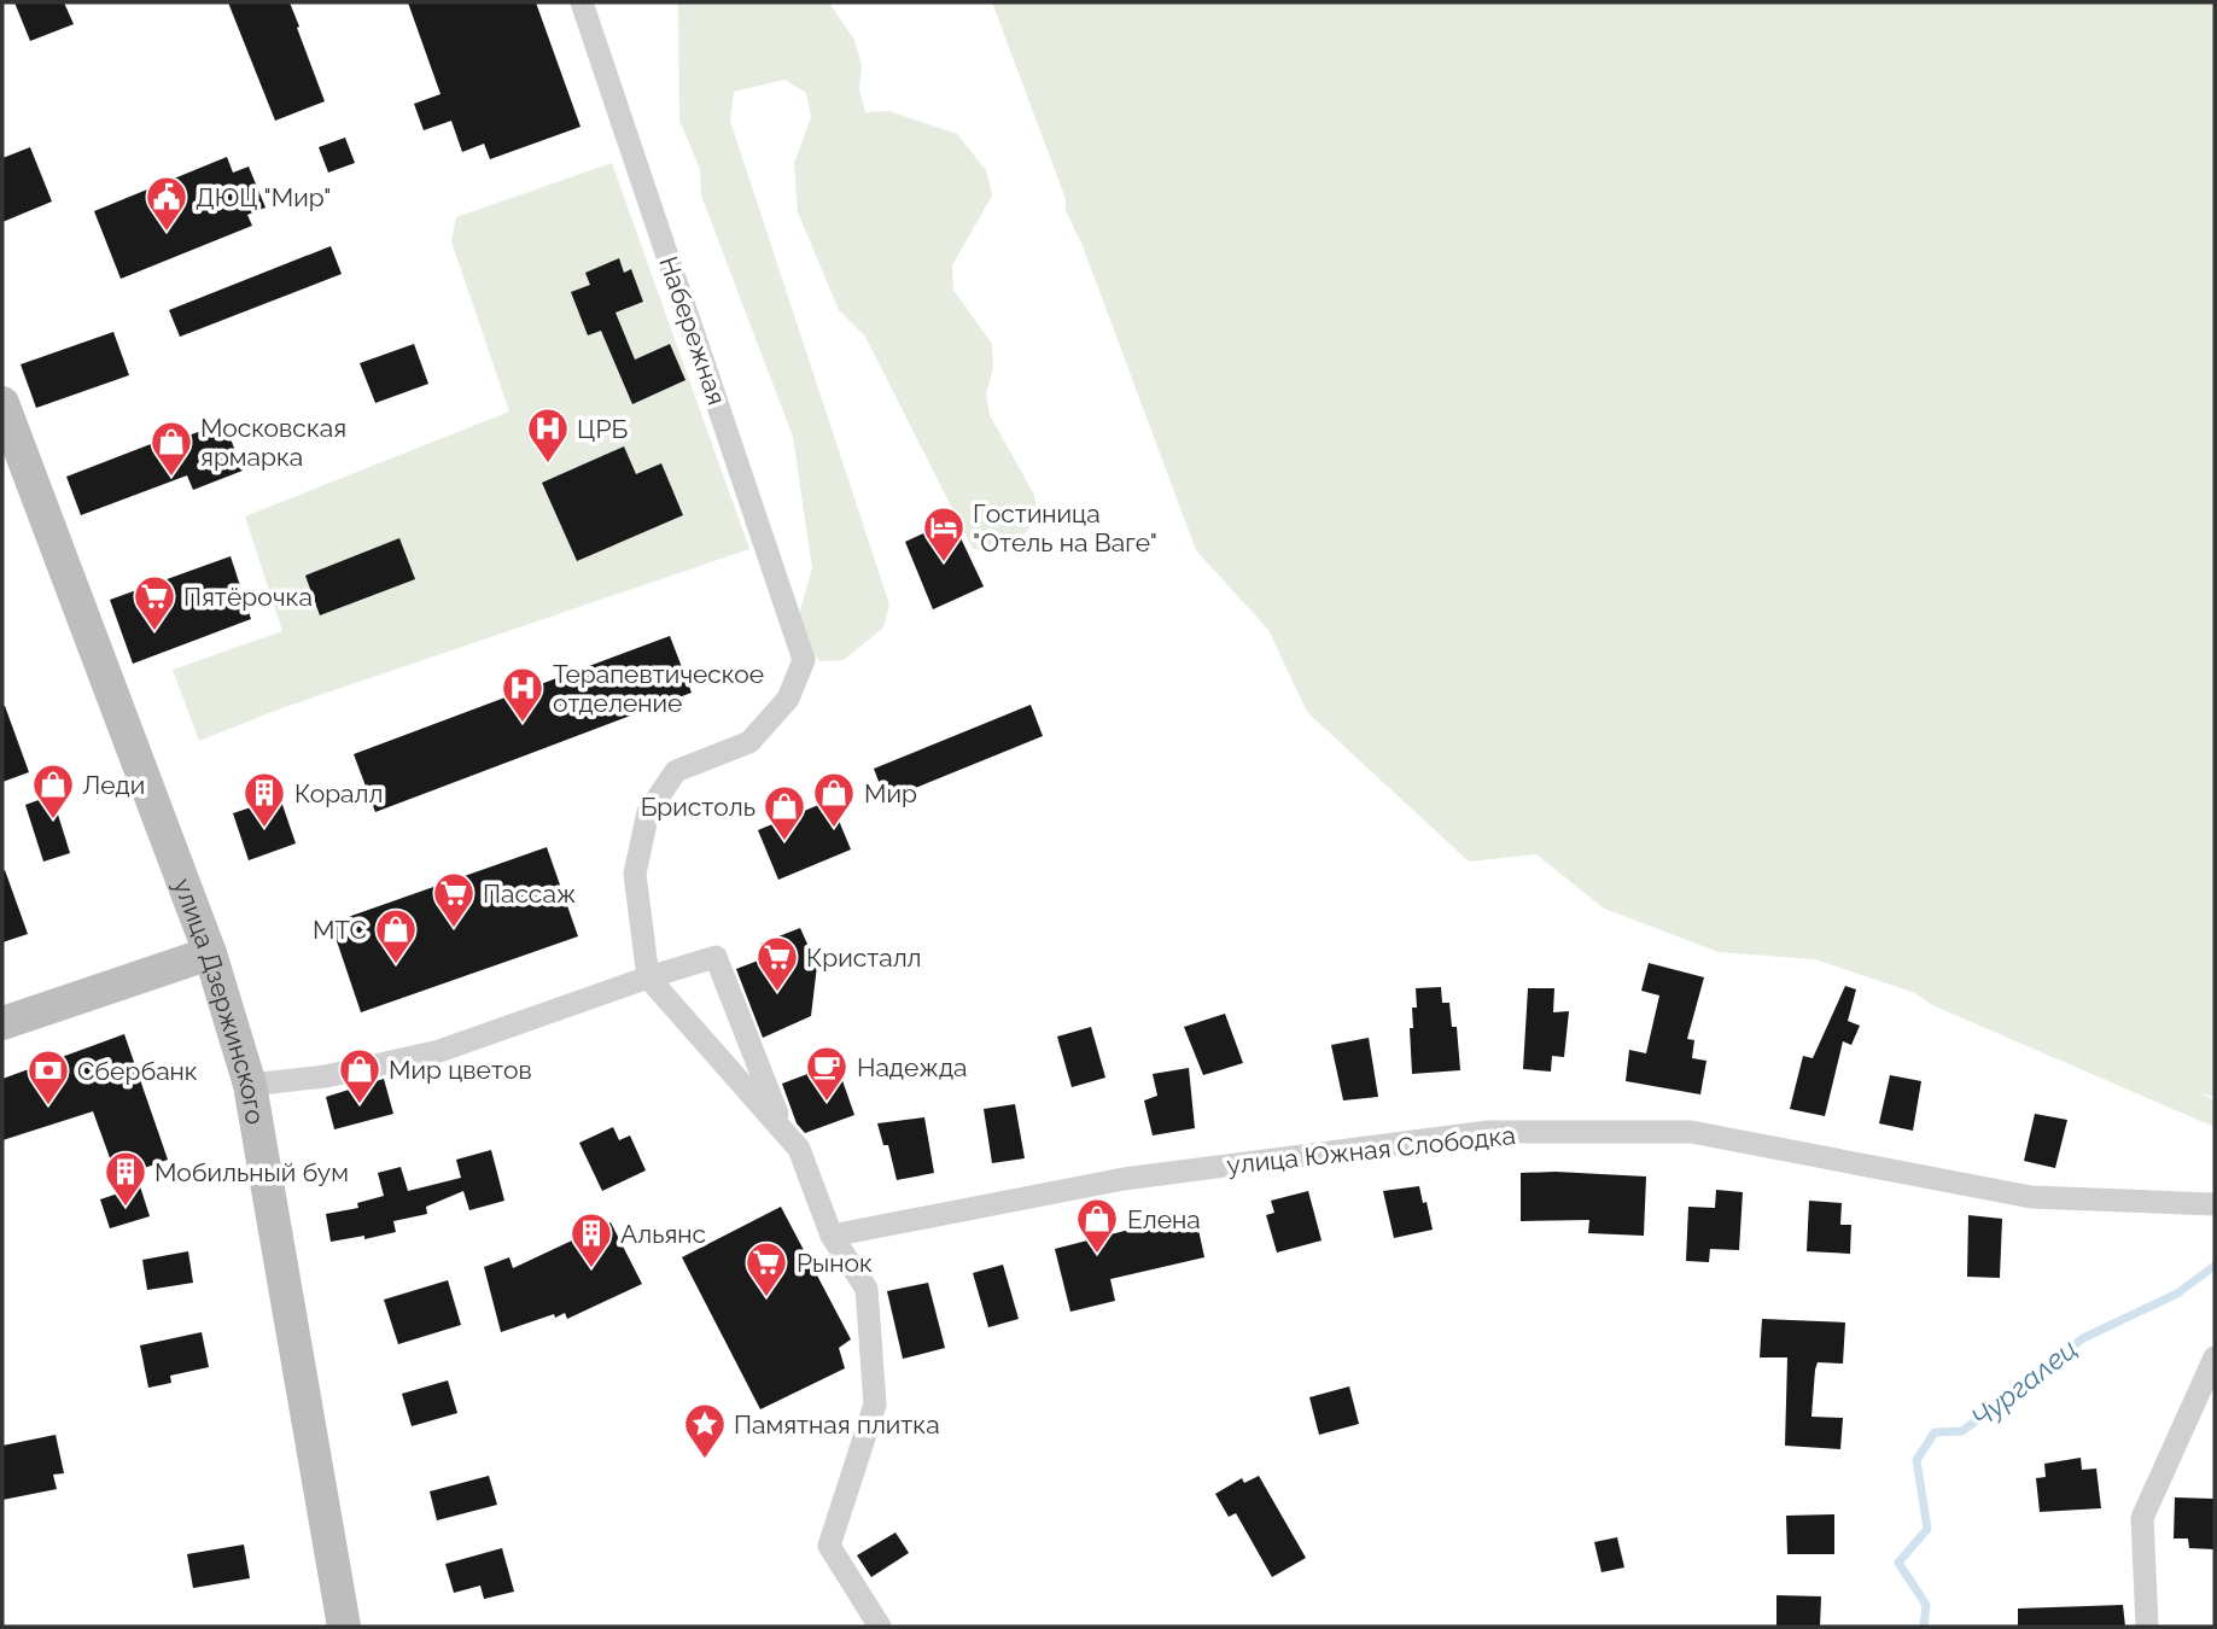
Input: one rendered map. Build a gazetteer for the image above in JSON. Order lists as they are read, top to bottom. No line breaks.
{"streets":{"main road":["улица Дзержинского"],"street":["Набережная","улица Южная Слободка"]},"water":["Чургалец"],"places":{"public building":["ДЮЦ \"Мир\""],"hospital":["ЦРБ","Терапевтическое отделение"],"shop":["Московская ярмарка","Леди","Мир","Бристоль","МТС","Мир цветов","Елена"],"hotel":["Гостиница \"Отель на Ваге\""],"supermarket":["Пятёрочка","Пассаж","Кристалл","Рынок"],"building":["Коралл","Мобильный бум","Альянс"],"cafe":["Надежда"],"bank":["Сбербанк"],"place":["Памятная плитка"]}}
